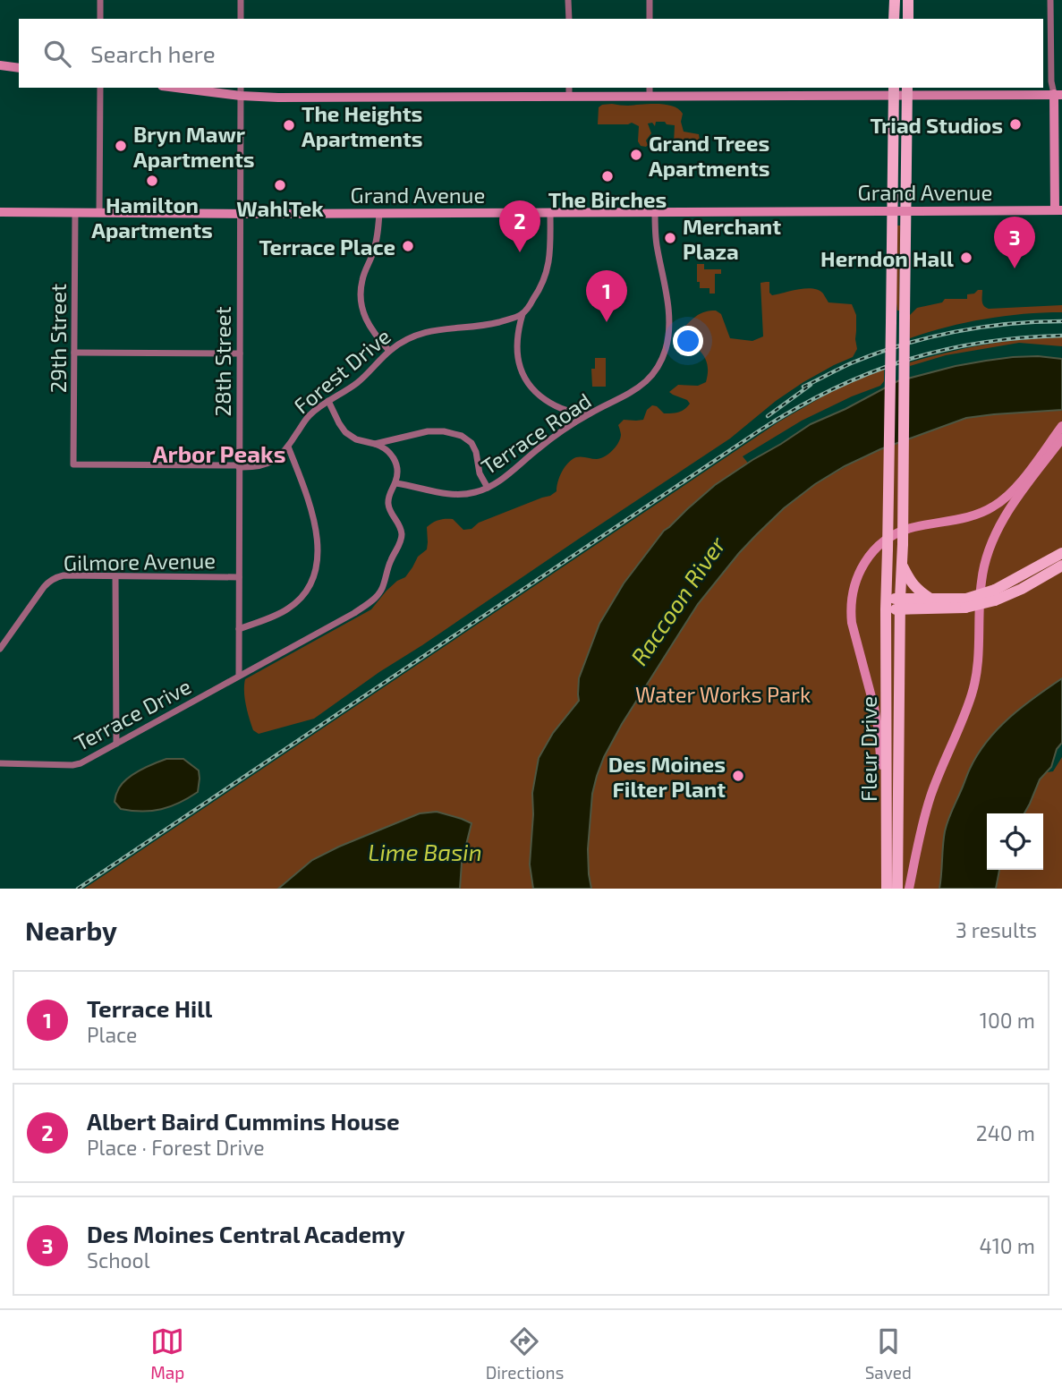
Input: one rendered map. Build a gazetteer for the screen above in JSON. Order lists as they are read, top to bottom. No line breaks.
{"streets":{"main road":["Grand Avenue","Fleur Drive"],"street":["29th Street","28th Street","Forest Drive","Terrace Road","Gilmore Avenue","Terrace Drive"]},"crossings":[["Grand Avenue","29th Street"],["Grand Avenue","28th Street"],["Grand Avenue","Terrace Road"],["29th Street","Forest Drive"],["28th Street","Forest Drive"],["28th Street","Gilmore Avenue"],["28th Street","Terrace Drive"]],"districts":["Arbor Peaks"],"water":["Raccoon River","Lime Basin"],"parks":["Water Works Park"],"places":["Triad Studios","The Heights Apartments","Bryn Mawr Apartments","Grand Trees Apartments","The Birches","Hamilton Apartments","WahlTek","Merchant Plaza","Terrace Place","Herndon Hall","Des Moines Filter Plant"],"page":{"search":"Search here","pins":["2","3","1"],"heading":["Nearby","3 results"],"list":[{"mark":"1","name":"Terrace Hill","note":"Place","value":"100 m"},{"mark":"2","name":"Albert Baird Cummins House","note":"Place · Forest Drive","value":"240 m"},{"mark":"3","name":"Des Moines Central Academy","note":"School","value":"410 m"}],"nav":["Map","Directions","Saved"]}}
